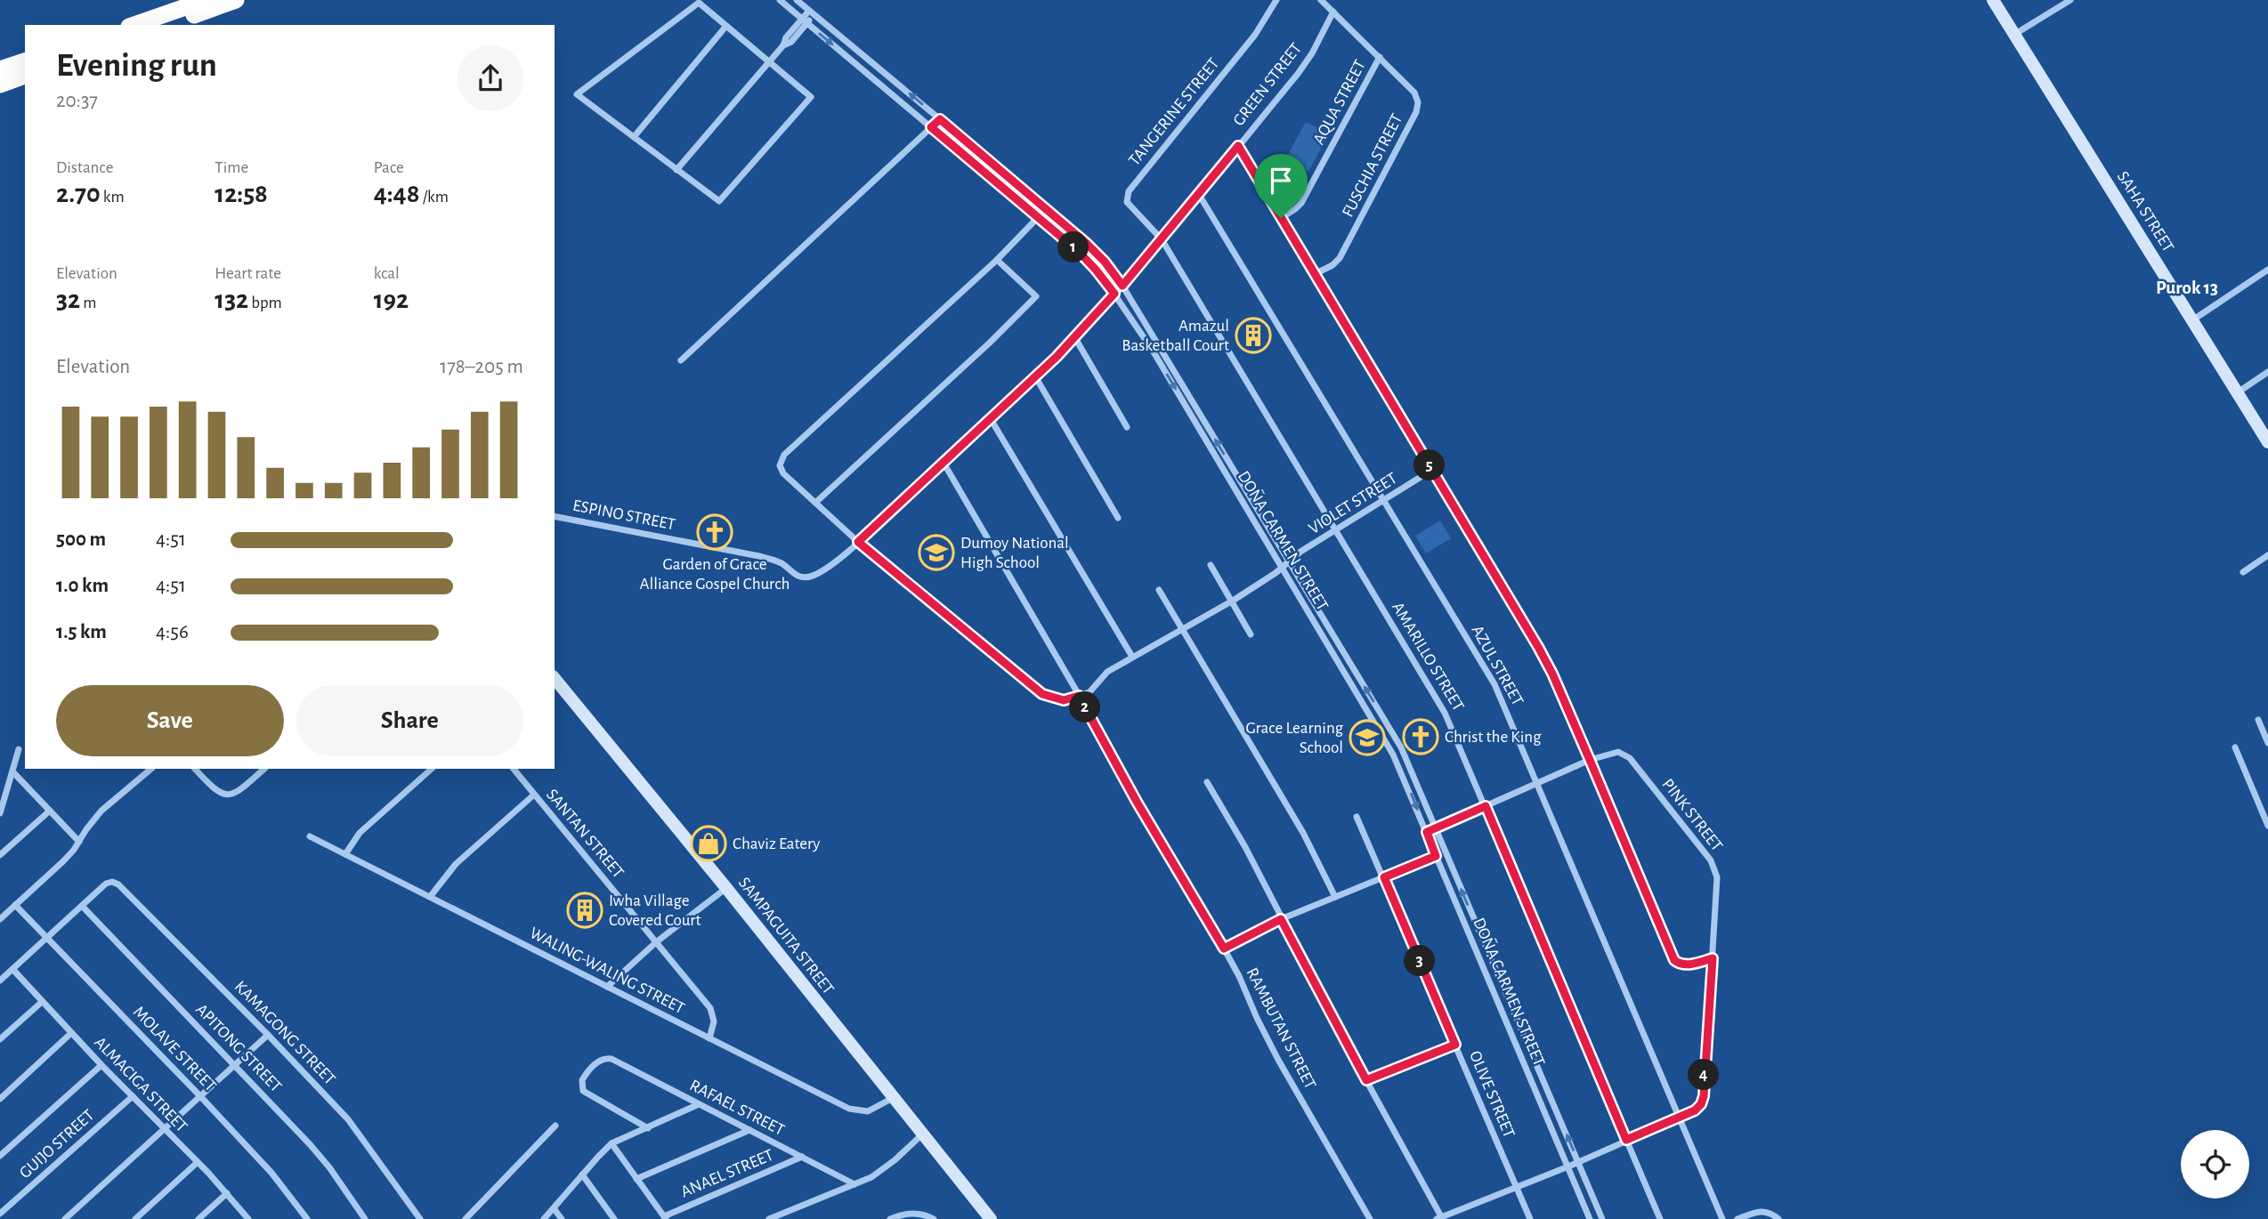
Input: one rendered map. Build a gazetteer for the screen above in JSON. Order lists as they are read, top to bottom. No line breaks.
{"streets":{"street":["GREEN STREET","AQUA STREET","TANGERINE STREET","FUSCHIA STREET","SAHA STREET","VIOLET STREET","ESPINO STREET","DOÑA CARMEN STREET","AMARILLO STREET","AZUL STREET","PINK STREET","SANTAN STREET","SAMPAGUITA STREET","WALING-WALING STREET","RAMBUTAN STREET","KAMAGONG STREET","APITONG STREET","MOLAVE STREET","ALMACIGA STREET","OLIVE STREET","RAFAEL STREET","GUIJO STREET","ANAEL STREET"]},"crossings":[["GREEN STREET","TANGERINE STREET"],["GREEN STREET","FUSCHIA STREET"],["GREEN STREET","ESPINO STREET"],["GREEN STREET","DOÑA CARMEN STREET"],["GREEN STREET","AMARILLO STREET"],["GREEN STREET","AZUL STREET"],["AQUA STREET","FUSCHIA STREET"],["TANGERINE STREET","AMARILLO STREET"],["VIOLET STREET","DOÑA CARMEN STREET"],["VIOLET STREET","AMARILLO STREET"],["VIOLET STREET","AZUL STREET"],["VIOLET STREET","RAMBUTAN STREET"],["ESPINO STREET","RAMBUTAN STREET"],["DOÑA CARMEN STREET","PINK STREET"],["AMARILLO STREET","PINK STREET"],["AZUL STREET","PINK STREET"],["PINK STREET","OLIVE STREET"],["SANTAN STREET","WALING-WALING STREET"],["SAMPAGUITA STREET","WALING-WALING STREET"],["KAMAGONG STREET","APITONG STREET"],["ALMACIGA STREET","GUIJO STREET"],["RAFAEL STREET","ANAEL STREET"]],"districts":["Purok 13"],"places":{"building":["Amazul Basketball Court","Iwha Village Covered Court"],"church":["Garden of Grace Alliance Gospel Church","Christ the King"],"school or university":["Dumoy National High School","Grace Learning School"],"shop":["Chaviz Eatery"]},"page":{"heading":["Evening run","20:37"],"stats":[["Distance","2.70 km"],["Time","12:58"],["Pace","4:48 /km"],["Elevation","32 m"],["Heart rate","132 bpm"],["kcal","192"]],"pins":["1","5","2","3","4"],"chart":["Elevation","178–205 m"],"list":[{"name":"500 m","note":"4:51"},{"name":"1.0 km","note":"4:51"},{"name":"1.5 km","note":"4:56"}],"buttons":["Save","Share"]}}
